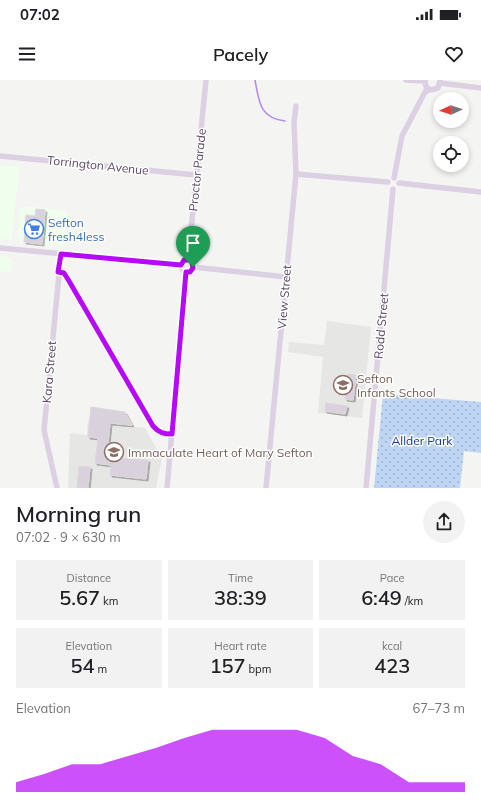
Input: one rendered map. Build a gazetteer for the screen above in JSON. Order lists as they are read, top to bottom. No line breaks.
{"streets":{"street":["Torrington Avenue","Proctor Parade","View Street","Rodd Street","Kara Street"]},"crossings":[["Torrington Avenue","Proctor Parade"]],"parks":["Allder Park"],"places":{"supermarket":["Sefton fresh4less"],"school or university":["Sefton Infants School","Immaculate Heart of Mary Sefton"]},"north":"left","page":{"status":"07:02","header":"Pacely","heading":["Morning run","07:02 · 9 × 630 m"],"stats":[["Distance","5.67 km"],["Time","38:39"],["Pace","6:49 /km"],["Elevation","54 m"],["Heart rate","157 bpm"],["kcal","423"]],"chart":["Elevation","67–73 m"]}}
